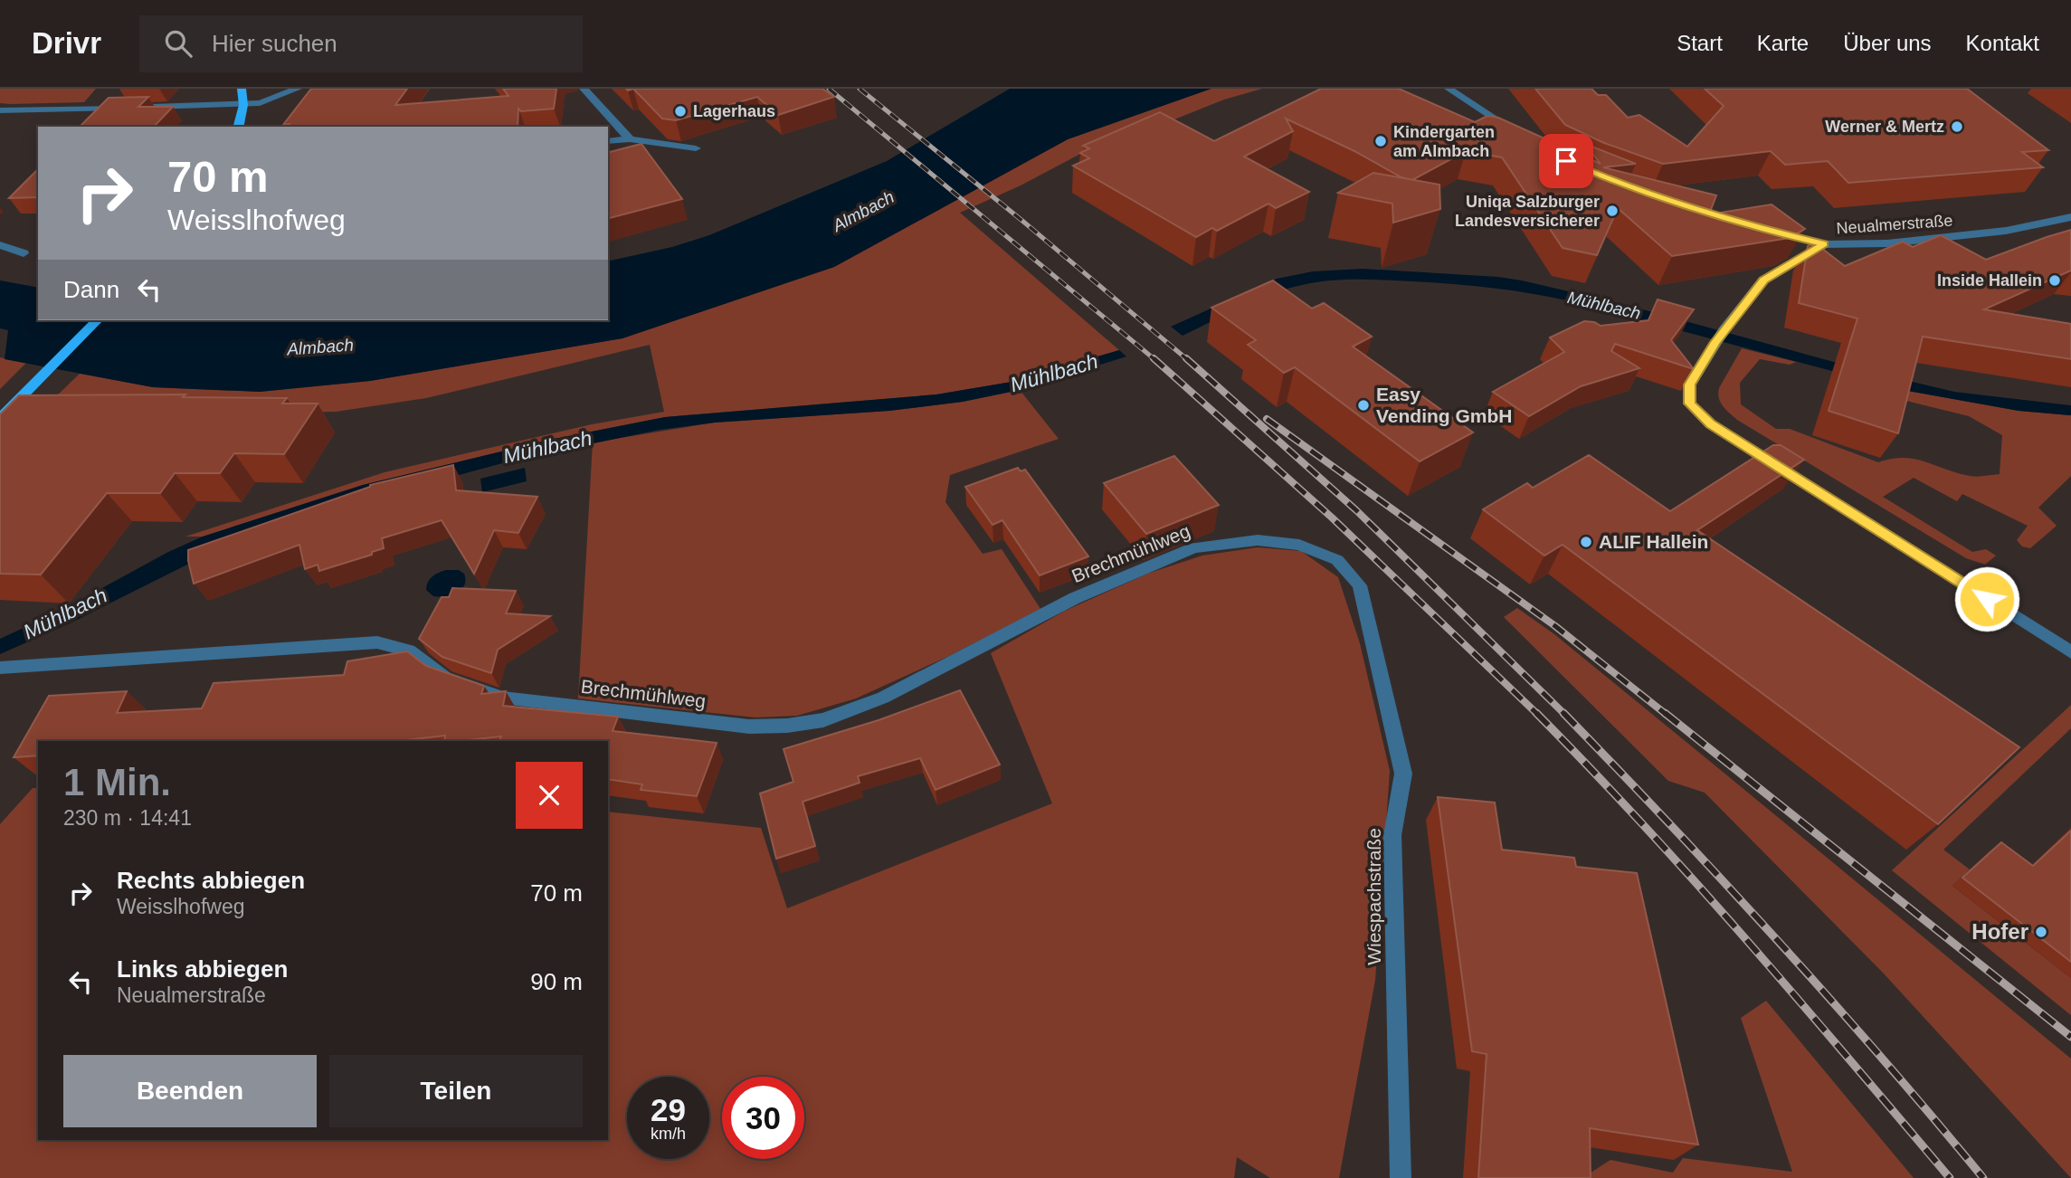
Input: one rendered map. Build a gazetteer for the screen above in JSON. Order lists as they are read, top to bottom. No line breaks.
{"streets":{"street":["Neualmerstraße","Brechmühlweg","Wiespachstraße"]},"crossings":[["Brechmühlweg","Wiespachstraße"]],"water":["Almbach","Mühlbach"],"places":["Lagerhaus","Werner & Mertz","Kindergarten am Almbach","Uniqa Salzburger Landesversicherer","Inside Hallein","Easy Vending GmbH","ALIF Hallein","Hofer"],"page":{"header":"Drivr","search":"Hier suchen","nav":["Start","Karte","Über uns","Kontakt"],"turn":["70 m","Weisslhofweg"],"then":"Dann","heading":["1 Min.","230 m · 14:41"],"list":[{"name":"Rechts abbiegen","note":"Weisslhofweg","value":"70 m"},{"name":"Links abbiegen","note":"Neualmerstraße","value":"90 m"}],"buttons":["Beenden","Teilen"],"speed":"29 km/h","limit":"30"}}
